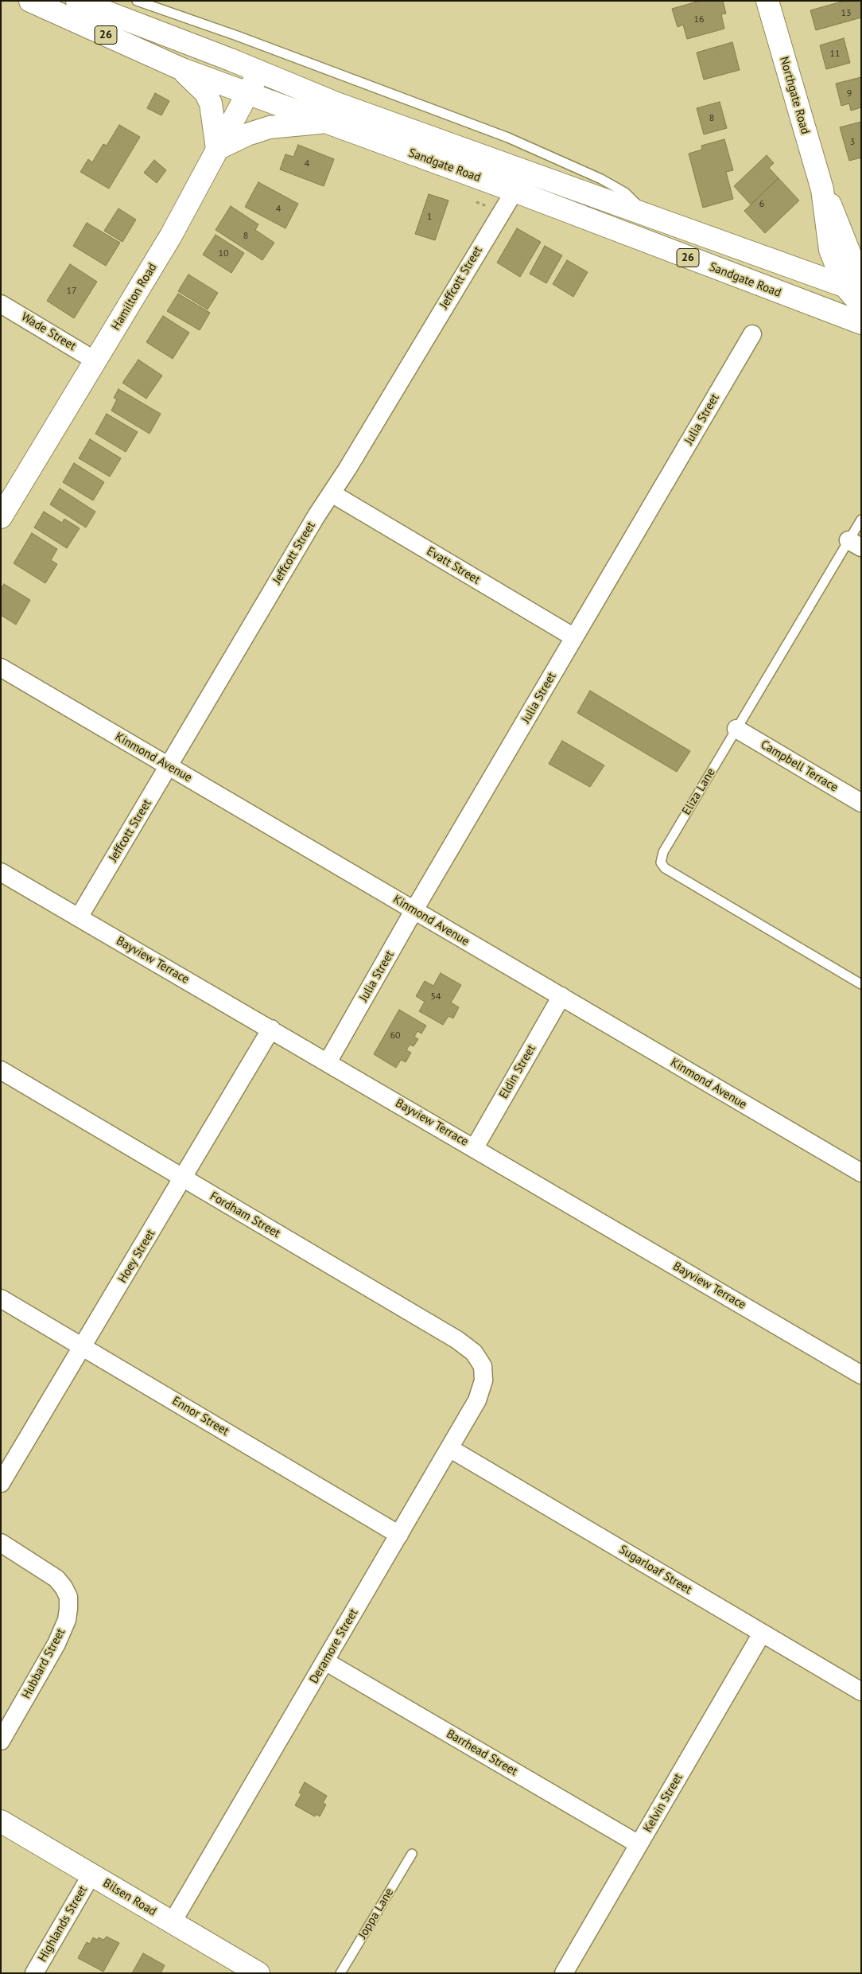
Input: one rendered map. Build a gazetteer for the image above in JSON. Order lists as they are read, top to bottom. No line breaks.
{"streets":{"main road":["26","Northgate Road","Sandgate Road","Hamilton Road","Bilsen Road"],"street":["Jeffcott Street","Wade Street","Julia Street","Evatt Street","Kinmond Avenue","Campbell Terrace","Bayview Terrace","Eldin Street","Fordham Street","Hoey Street","Ennor Street","Sugarloaf Street","Deramore Street","Hubbard Street","Barrhead Street","Kelvin Street","Highlands Street"],"lane":["Eliza Lane","Joppa Lane"]},"crossings":[["Northgate Road","Sandgate Road"],["Sandgate Road","Jeffcott Street"],["Sandgate Road","Hamilton Road"],["Jeffcott Street","Evatt Street"],["Jeffcott Street","Kinmond Avenue"],["Jeffcott Street","Bayview Terrace"],["Hamilton Road","Wade Street"],["Julia Street","Evatt Street"],["Julia Street","Kinmond Avenue"],["Julia Street","Bayview Terrace"],["Kinmond Avenue","Eldin Street"],["Campbell Terrace","Eliza Lane"],["Bayview Terrace","Eldin Street"],["Bayview Terrace","Hoey Street"],["Fordham Street","Hoey Street"],["Fordham Street","Deramore Street"],["Hoey Street","Ennor Street"],["Ennor Street","Deramore Street"],["Sugarloaf Street","Deramore Street"],["Sugarloaf Street","Kelvin Street"],["Deramore Street","Barrhead Street"],["Deramore Street","Bilsen Road"],["Barrhead Street","Kelvin Street"],["Bilsen Road","Highlands Street"]],"house_numbers":["13","16","11","9","8","3","4","6","4","1","8","10","17","54","60"]}
